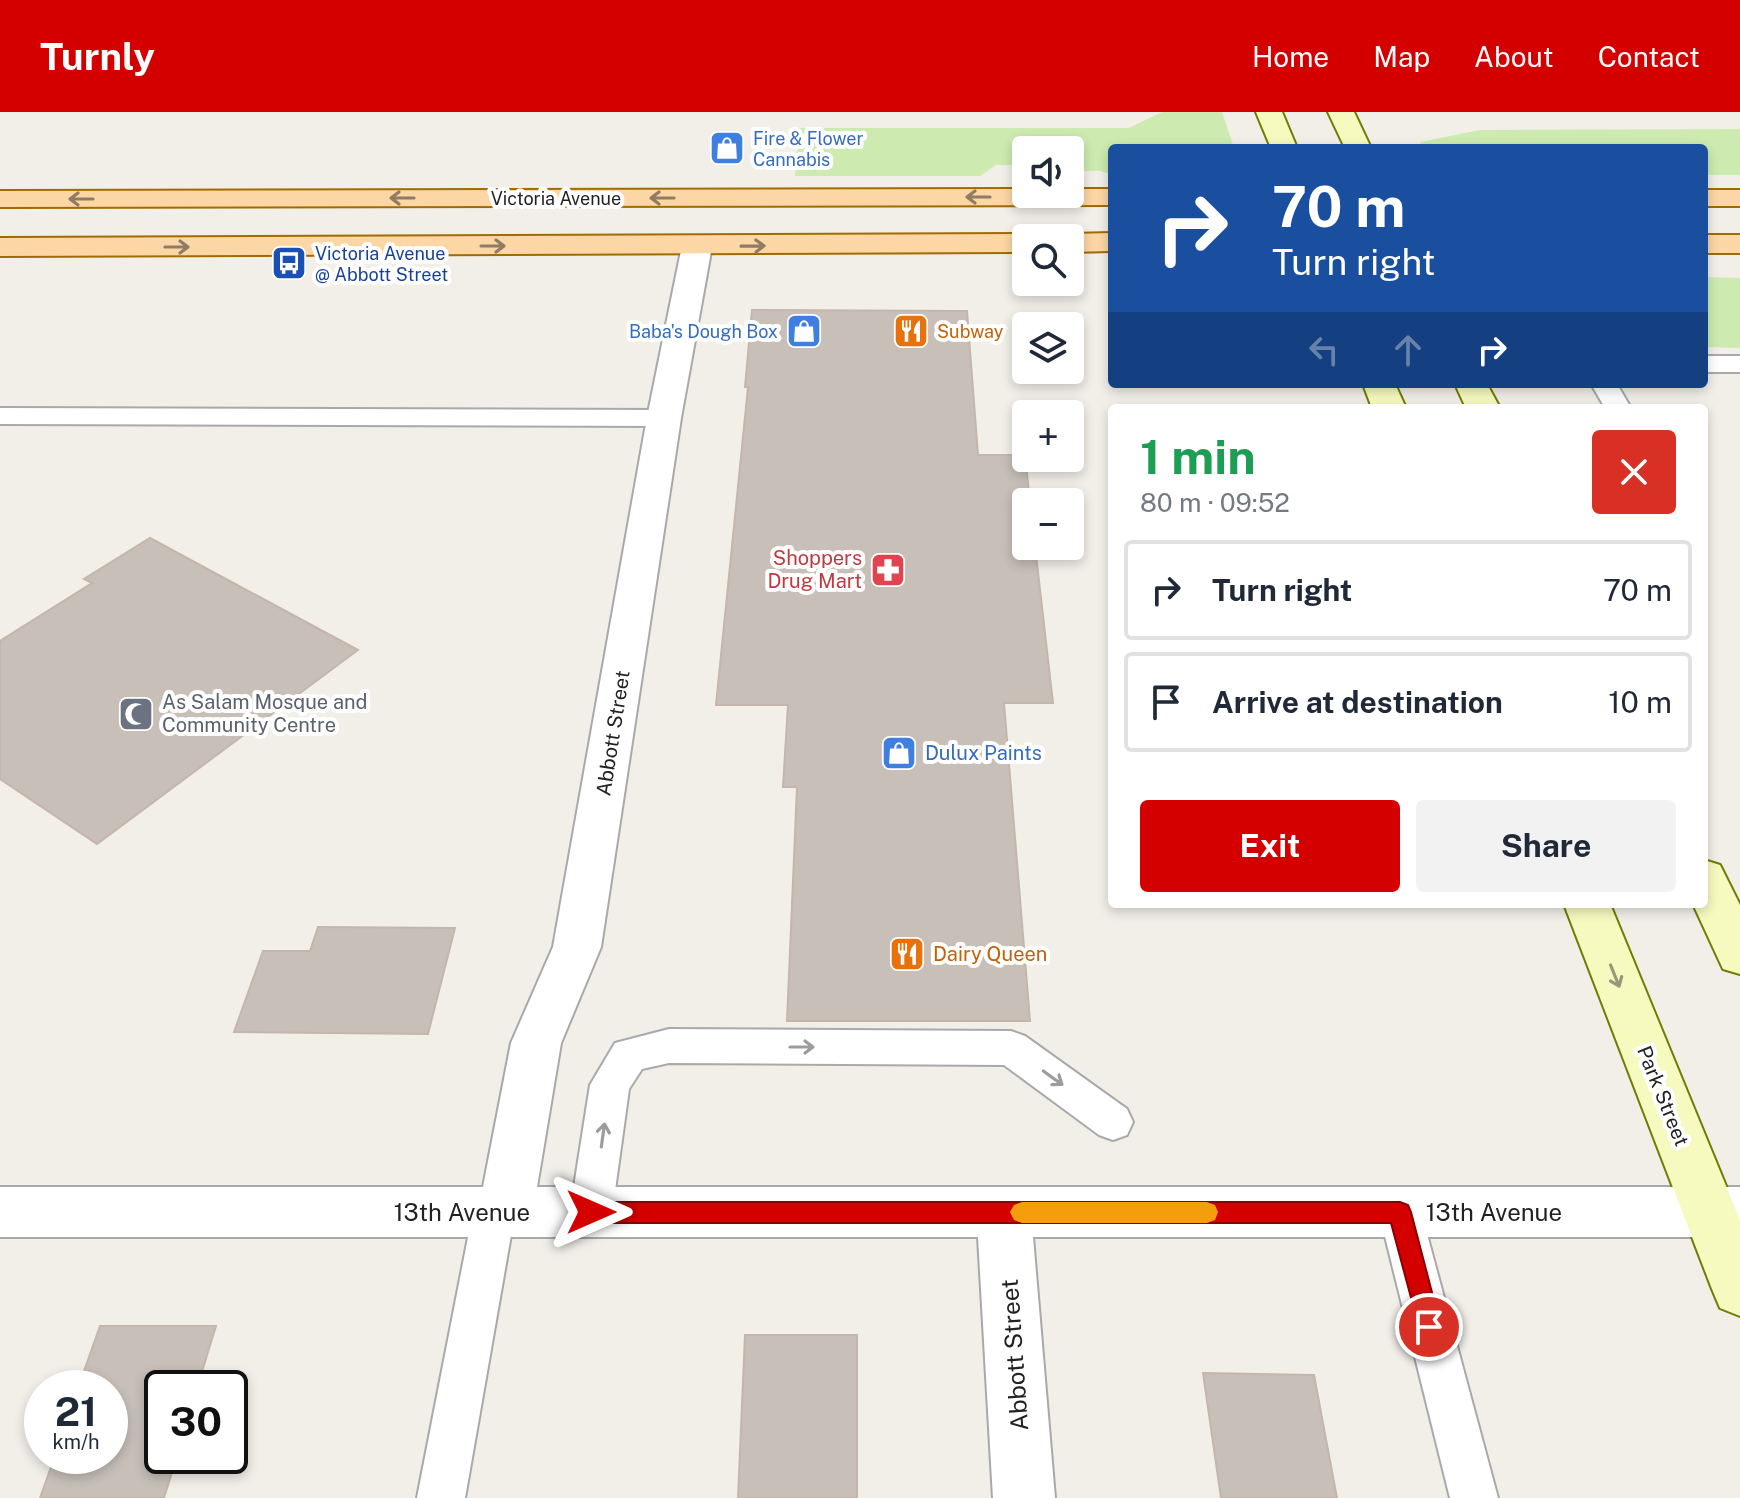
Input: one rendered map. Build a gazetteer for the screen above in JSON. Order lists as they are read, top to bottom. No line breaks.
{"streets":{"main road":["Victoria Avenue","Park Street"],"street":["Abbott Street","13th Avenue"]},"crossings":[["Abbott Street","13th Avenue"],["Park Street","13th Avenue"]],"one_way":["Park Street"],"places":{"shop":["Fire & Flower Cannabis","Baba's Dough Box","Dulux Paints"],"bus stop":["Victoria Avenue @ Abbott Street"],"restaurant":["Subway","Dairy Queen"],"pharmacy":["Shoppers Drug Mart"],"mosque":["As Salam Mosque and Community Centre"]},"page":{"header":"Turnly","nav":["Home","Map","About","Contact"],"map_buttons":["+","−"],"turn":["70 m","Turn right"],"heading":["1 min","80 m · 09:52"],"list":[{"name":"Turn right","value":"70 m"},{"name":"Arrive at destination","value":"10 m"}],"buttons":["Exit","Share"],"speed":"21 km/h","limit":"30"}}
